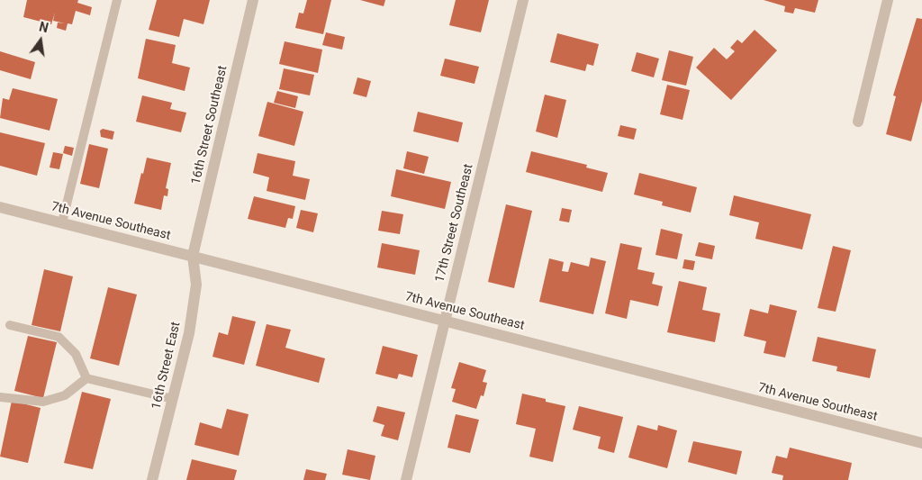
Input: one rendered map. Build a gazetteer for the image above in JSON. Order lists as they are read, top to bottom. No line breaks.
{"streets":{"street":["16th Street Southeast","7th Avenue Southeast","17th Street Southeast","16th Street East"]},"crossings":[["16th Street Southeast","7th Avenue Southeast"],["16th Street Southeast","16th Street East"],["7th Avenue Southeast","17th Street Southeast"],["7th Avenue Southeast","16th Street East"]],"north":"top"}
